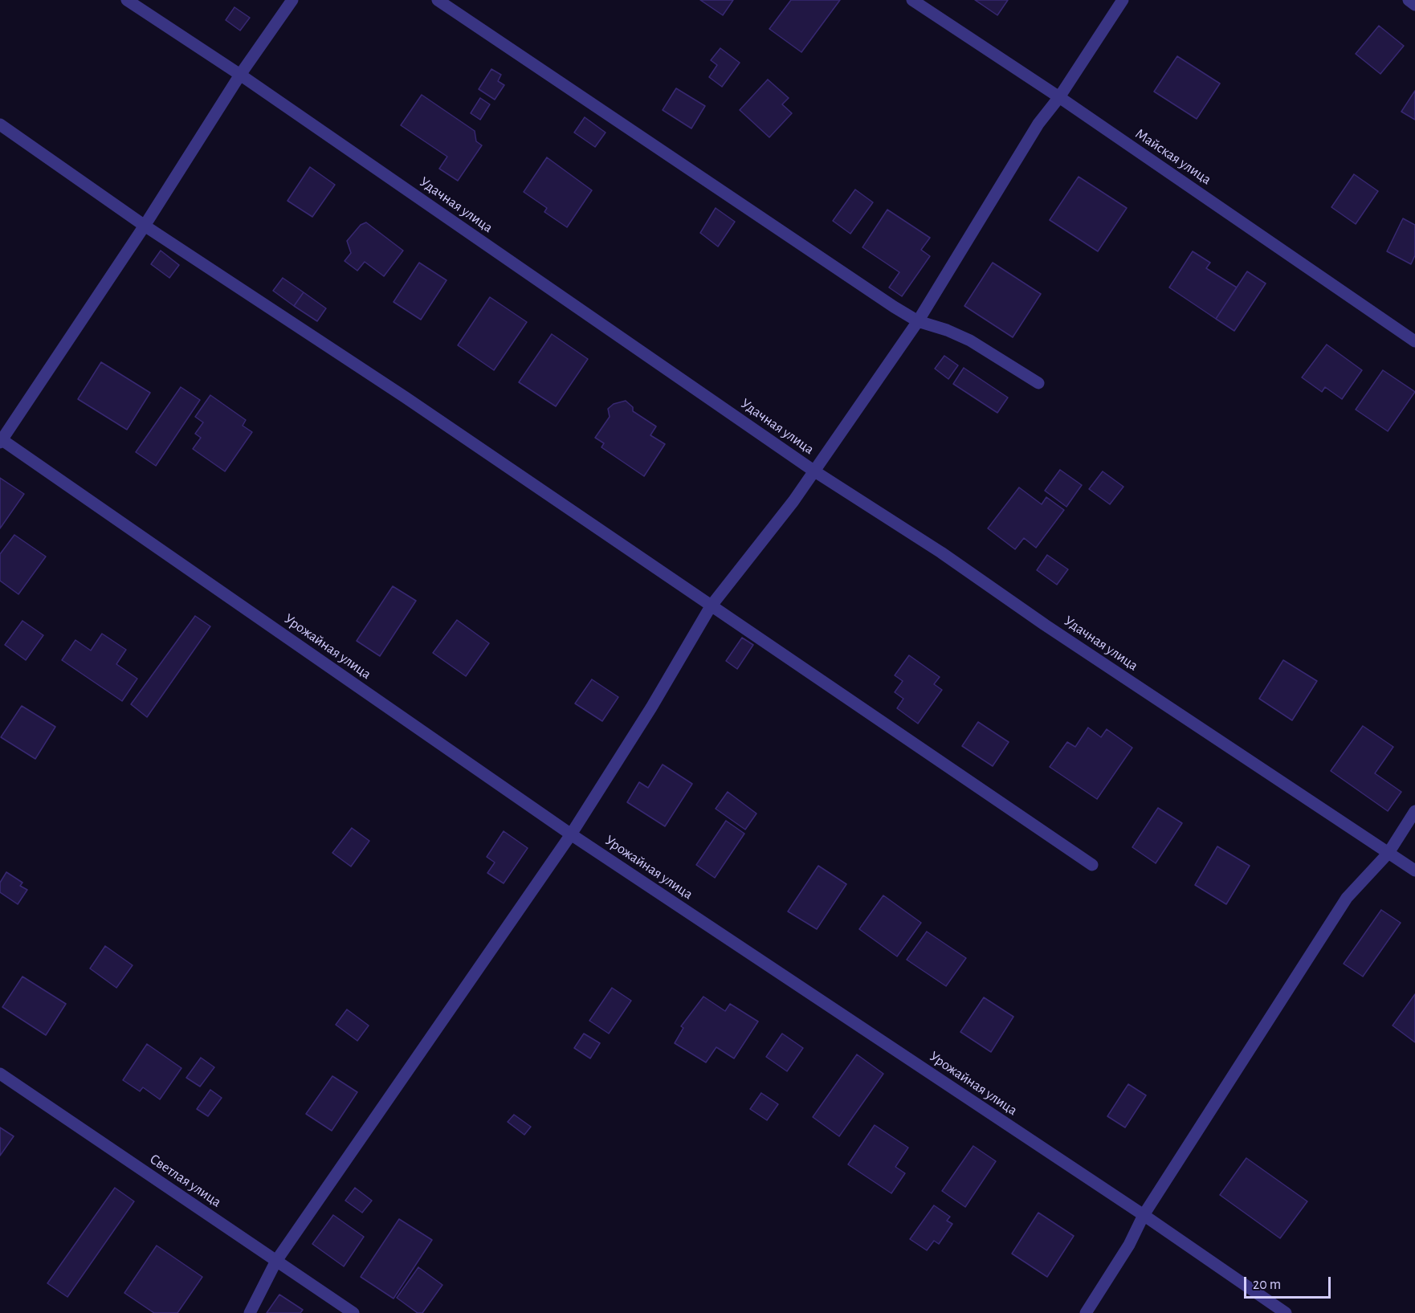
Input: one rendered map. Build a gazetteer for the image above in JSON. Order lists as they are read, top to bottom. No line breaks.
{"streets":{"street":["Майская улица","Удачная улица","Урожайная улица","Светлая улица"]},"scale_bar":"20 m"}
